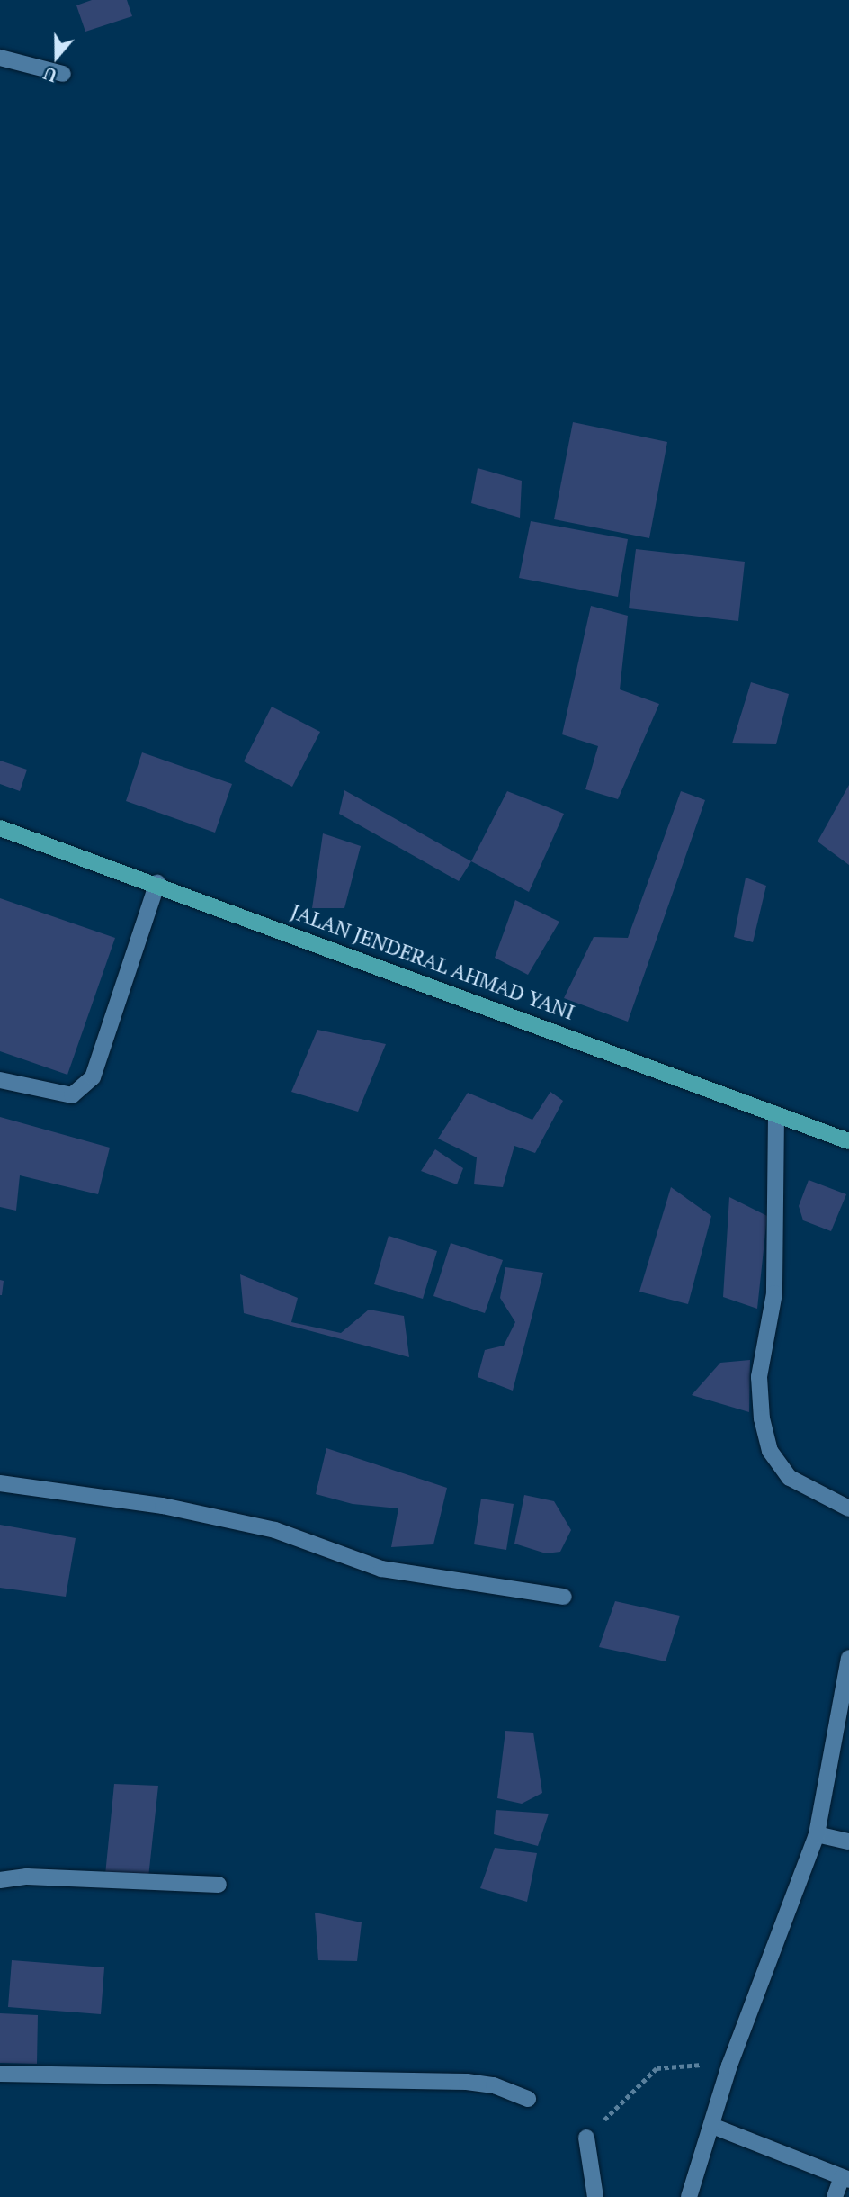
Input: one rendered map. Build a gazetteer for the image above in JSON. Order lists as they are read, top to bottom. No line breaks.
{"streets":{"main road":["JALAN JENDERAL AHMAD YANI"]},"north":"bottom"}
